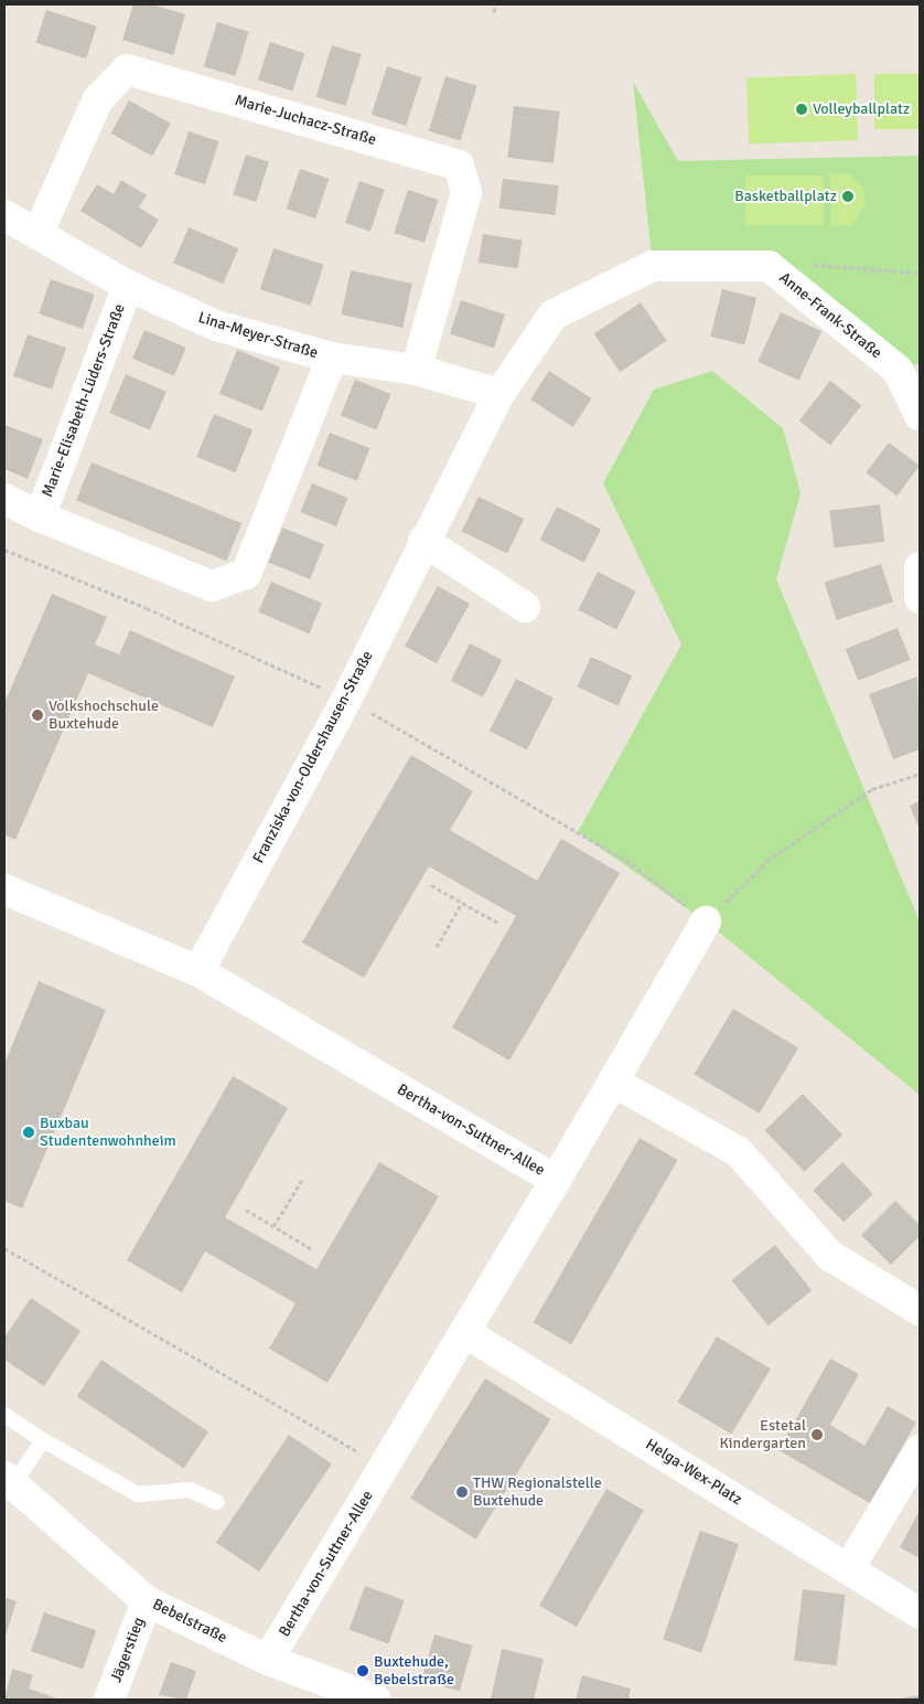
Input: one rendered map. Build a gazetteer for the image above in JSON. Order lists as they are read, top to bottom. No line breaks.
{"streets":{"street":["Marie-Juchacz-Straße","Anne-Frank-Straße","Lina-Meyer-Straße","Marie-Elisabeth-Lüders-Straße","Franziska-von-Oldershausen-Straße","Bertha-von-Suttner-Allee","Helga-Wex-Platz","Bebelstraße","Jägerstieg"]},"crossings":[["Marie-Juchacz-Straße","Lina-Meyer-Straße"],["Anne-Frank-Straße","Lina-Meyer-Straße"],["Anne-Frank-Straße","Franziska-von-Oldershausen-Straße"],["Lina-Meyer-Straße","Marie-Elisabeth-Lüders-Straße"],["Lina-Meyer-Straße","Franziska-von-Oldershausen-Straße"],["Franziska-von-Oldershausen-Straße","Bertha-von-Suttner-Allee"],["Bertha-von-Suttner-Allee","Helga-Wex-Platz"],["Bertha-von-Suttner-Allee","Bebelstraße"],["Bebelstraße","Jägerstieg"]],"places":["Volleyballplatz","Basketballplatz","Volkshochschule Buxtehude","Buxbau Studentenwohnheim","Estetal Kindergarten","THW Regionalstelle Buxtehude","Buxtehude, Bebelstraße"]}
